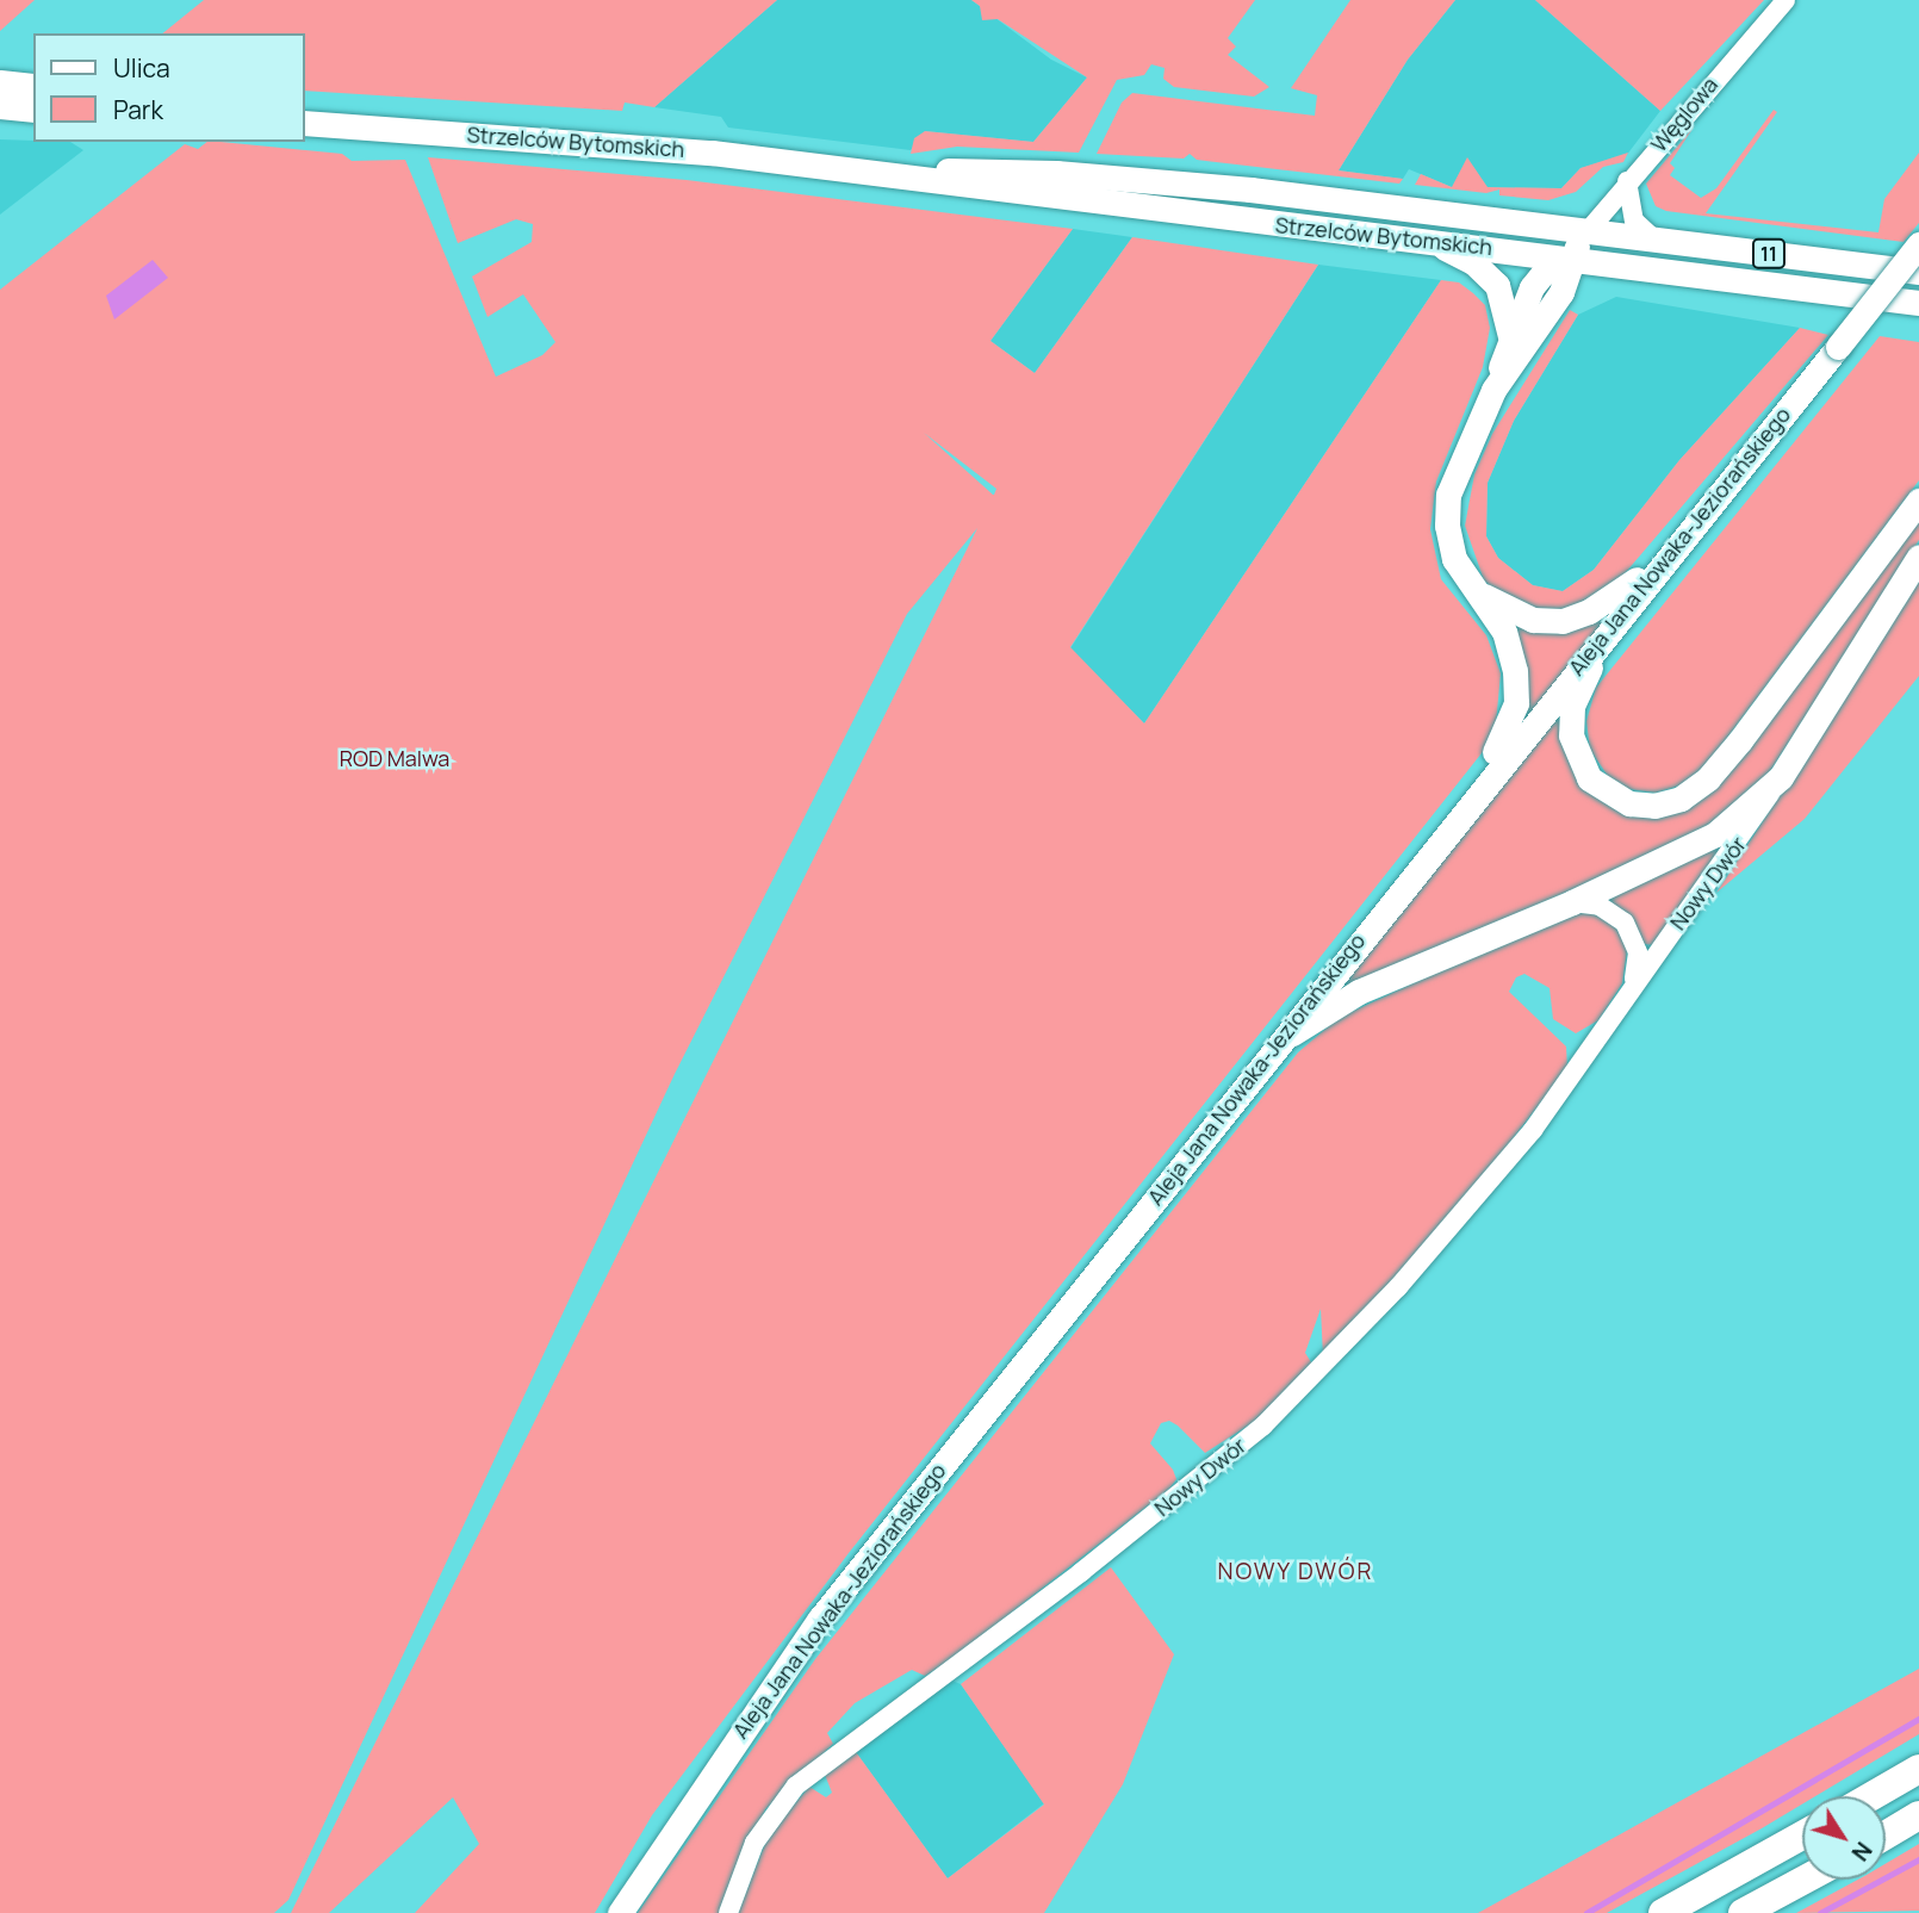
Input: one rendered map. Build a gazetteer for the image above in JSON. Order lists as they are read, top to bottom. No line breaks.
{"streets":{"main road":["Strzelców Bytomskich","11","Aleja Jana Nowaka-Jeziorańskiego"],"street":["Węglowa","Nowy Dwór"]},"crossings":[["Węglowa","Strzelców Bytomskich"]],"districts":["NOWY DWÓR"],"parks":["ROD Malwa"],"legend":["Ulica","Park"],"north":"bottom right"}
